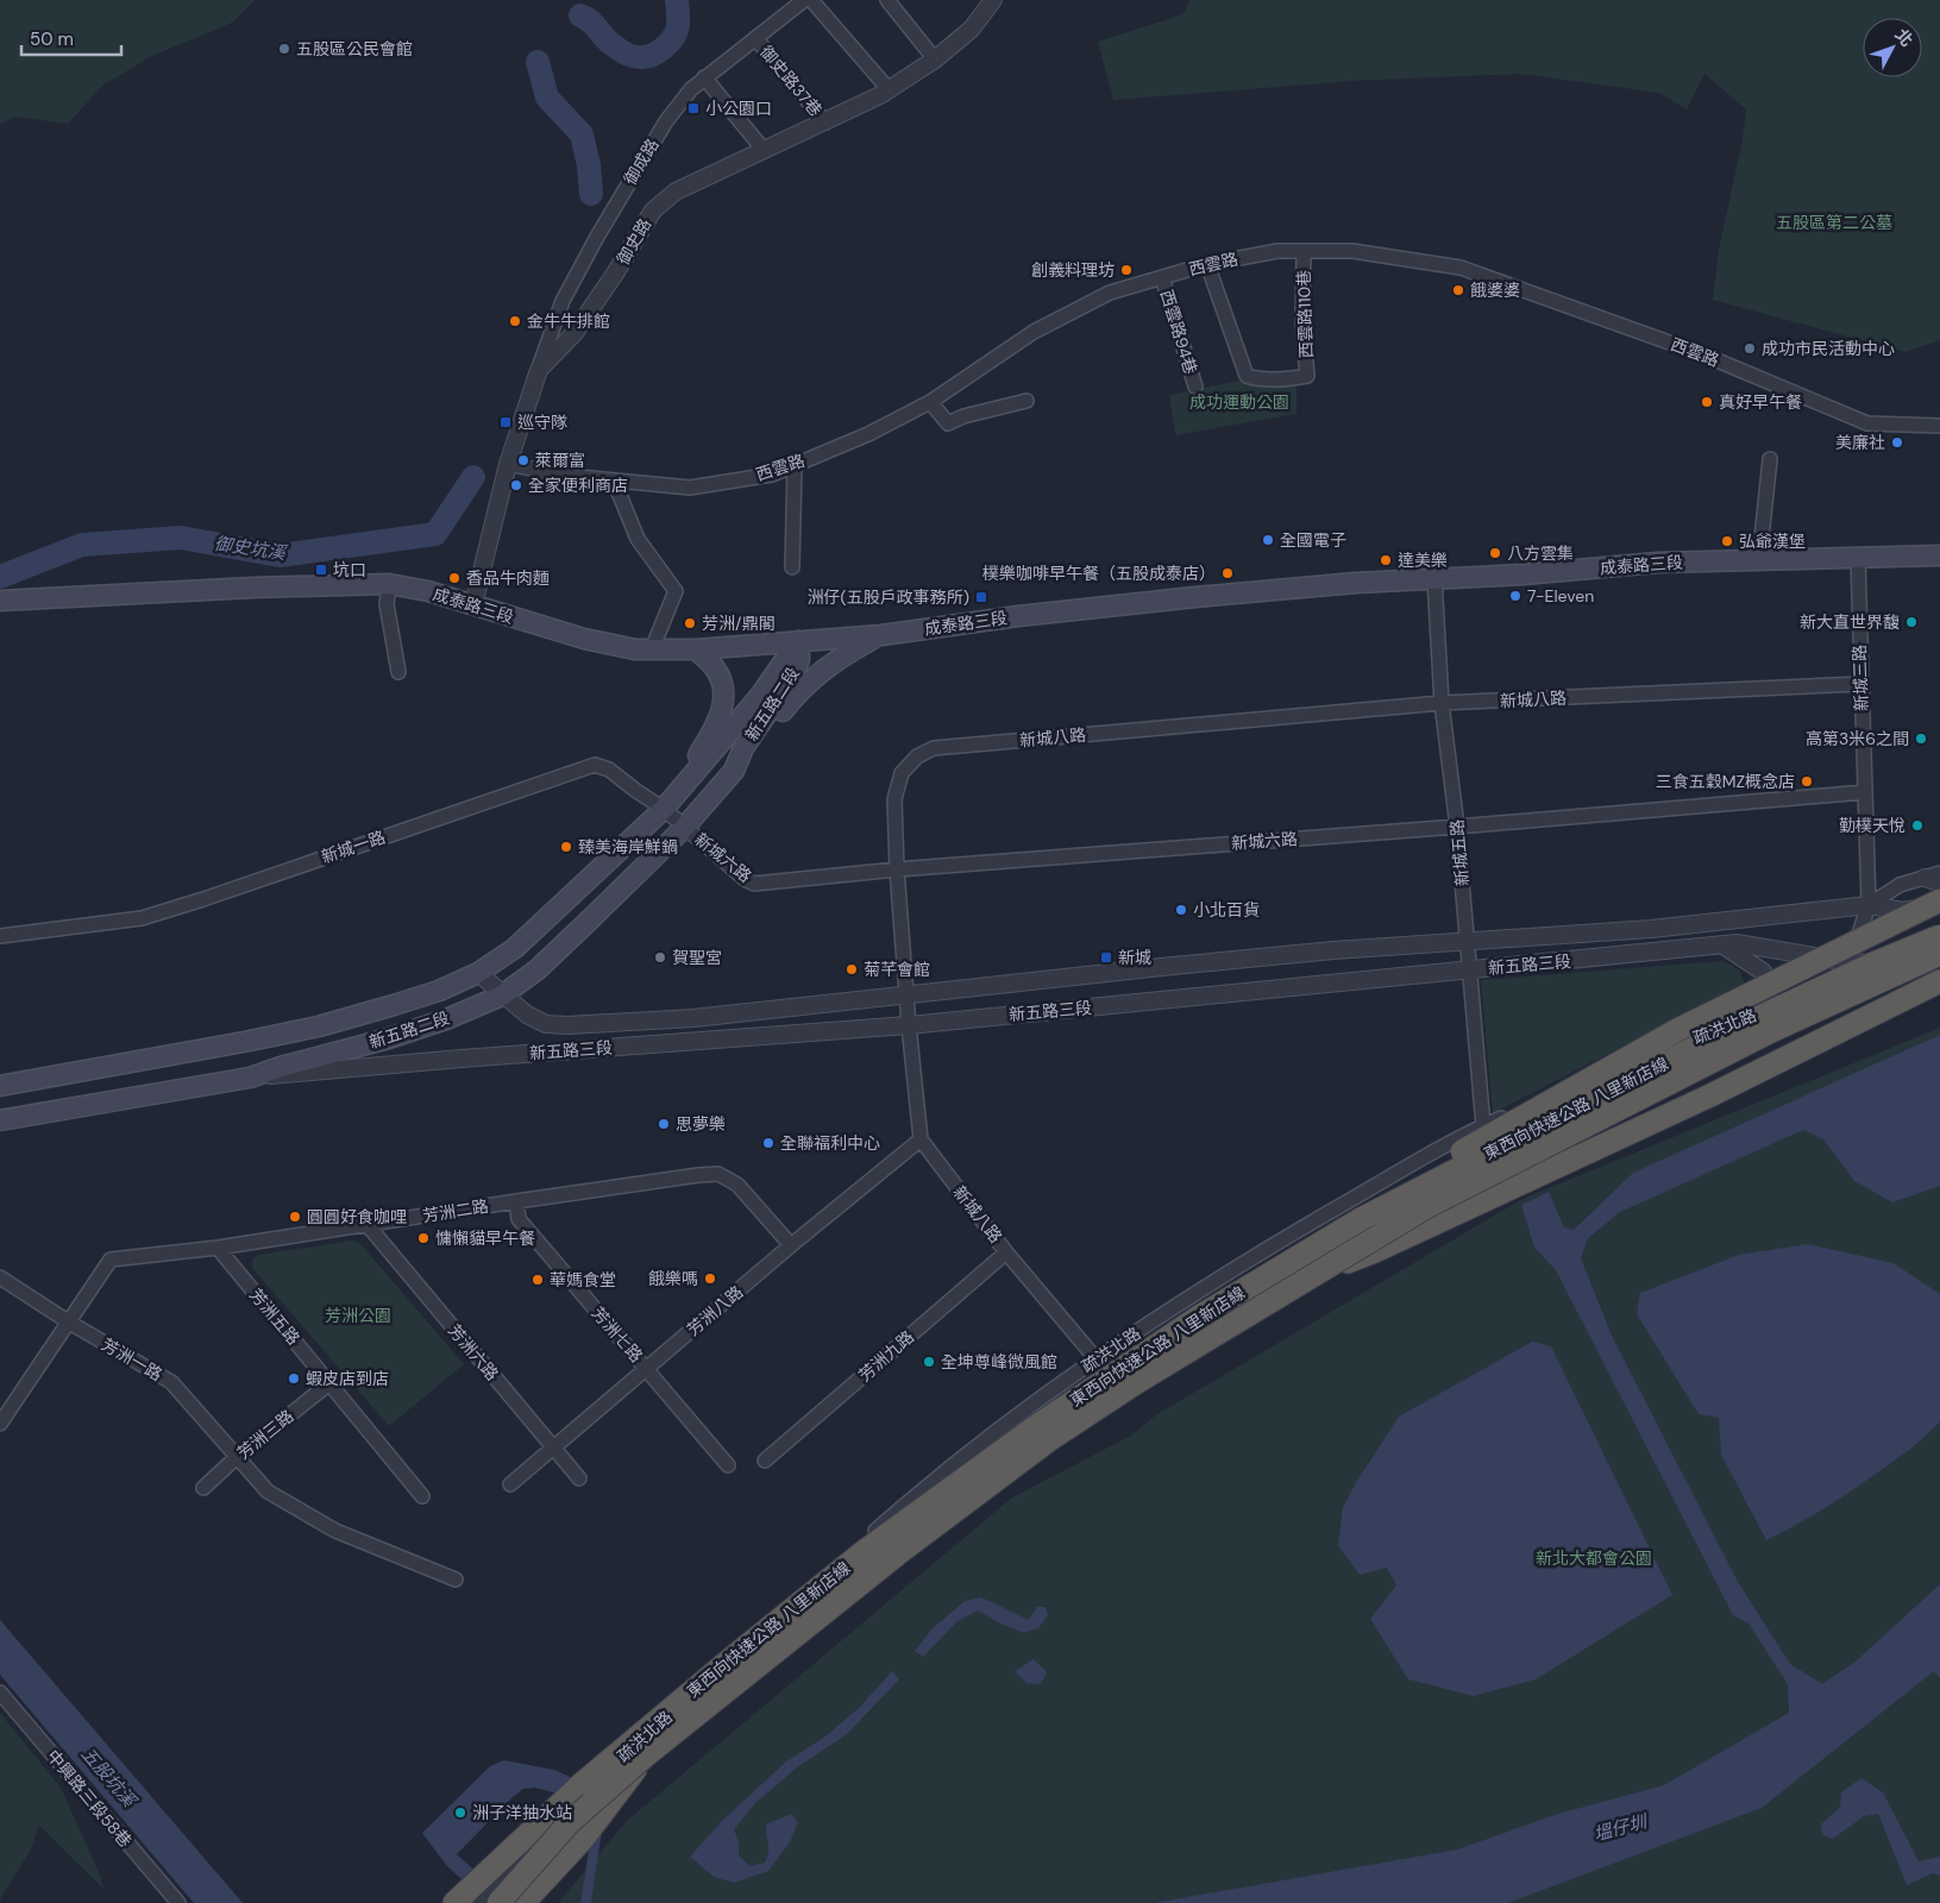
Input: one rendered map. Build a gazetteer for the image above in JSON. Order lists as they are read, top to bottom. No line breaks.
{"streets":{"highway":["東西向快速公路 八里新店線"],"main road":["成泰路三段","新五路二段"],"street":["御史路37巷","御成路","御史路","西雲路","西雲路110巷","西雲路94巷","新城三路","新城八路","新城六路","新城一路","新城五路","新五路三段","疏洪北路","芳洲二路","芳洲八路","芳洲五路","芳洲七路","芳洲六路","芳洲九路","芳洲一路","芳洲三路","中興路三段58巷"]},"crossings":[["御史路37巷","御成路"],["御史路37巷","御史路"],["御成路","御史路"],["御史路","西雲路"],["御史路","成泰路三段"],["西雲路","西雲路110巷"],["西雲路","西雲路94巷"],["成泰路三段","新城三路"],["成泰路三段","新五路二段"],["成泰路三段","新城五路"],["新城三路","新城八路"],["新城三路","新城六路"],["新城三路","新五路三段"],["新城三路","疏洪北路"],["新城八路","新城六路"],["新城八路","新城五路"],["新城八路","新五路三段"],["新城八路","疏洪北路"],["新城八路","芳洲八路"],["新城八路","芳洲九路"],["新五路二段","新城六路"],["新五路二段","新城一路"],["新五路二段","新五路三段"],["新城六路","新城一路"],["新城六路","新城五路"],["新城五路","新五路三段"],["新城五路","疏洪北路"],["新五路三段","疏洪北路"],["芳洲二路","芳洲八路"],["芳洲二路","芳洲五路"],["芳洲二路","芳洲七路"],["芳洲二路","芳洲六路"],["芳洲二路","芳洲一路"],["芳洲八路","芳洲七路"],["芳洲八路","芳洲六路"],["芳洲五路","芳洲三路"],["芳洲一路","芳洲三路"]],"water":["御史坑溪","五股坑溪","塭仔圳"],"parks":["五股區第二公墓","成功運動公園","芳洲公園","新北大都會公園"],"places":{"other":["五股區公民會館","創義料理坊","餓婆婆","金牛牛排館","成功市民活動中心","真好早午餐","美廉社","萊爾富","全家便利商店","全國電子","弘爺漢堡","八方雲集","達美樂","樸樂咖啡早午餐（五股成泰店）","香品牛肉麵","7-Eleven","新大直世界馥","芳洲/鼎閣","高第3米6之間","三食五穀MZ概念店","勤樸天悅","臻美海岸鮮鍋","小北百貨","賀聖宮","菊芊會館","思夢樂","全聯福利中心","圓圓好食咖哩","慵懶貓早午餐","餓樂嗎","華媽食堂","全坤尊峰微風館","蝦皮店到店","洲子洋抽水站"],"transit":["小公園口","巡守隊","坑口","洲仔(五股戶政事務所)","新城"]},"scale_bar":"50 m","north":"top right"}
